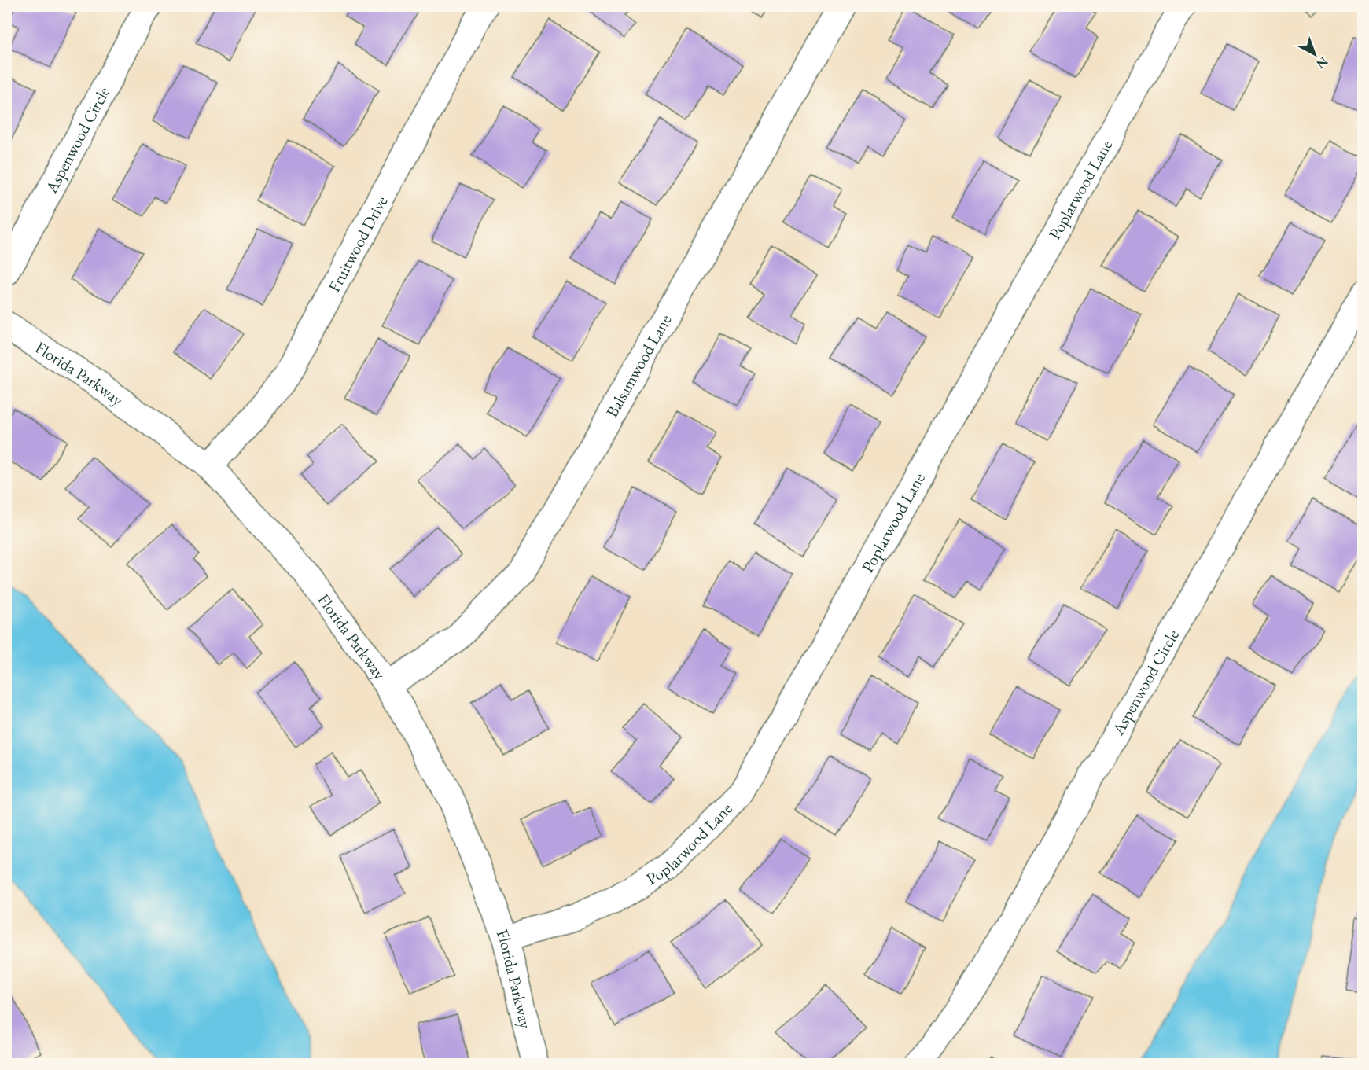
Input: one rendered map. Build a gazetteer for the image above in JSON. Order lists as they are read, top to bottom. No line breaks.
{"streets":{"street":["Aspenwood Circle","Poplarwood Lane","Fruitwood Drive","Balsamwood Lane","Florida Parkway"]},"crossings":[["Poplarwood Lane","Florida Parkway"],["Fruitwood Drive","Florida Parkway"],["Balsamwood Lane","Florida Parkway"]],"north":"bottom right"}
